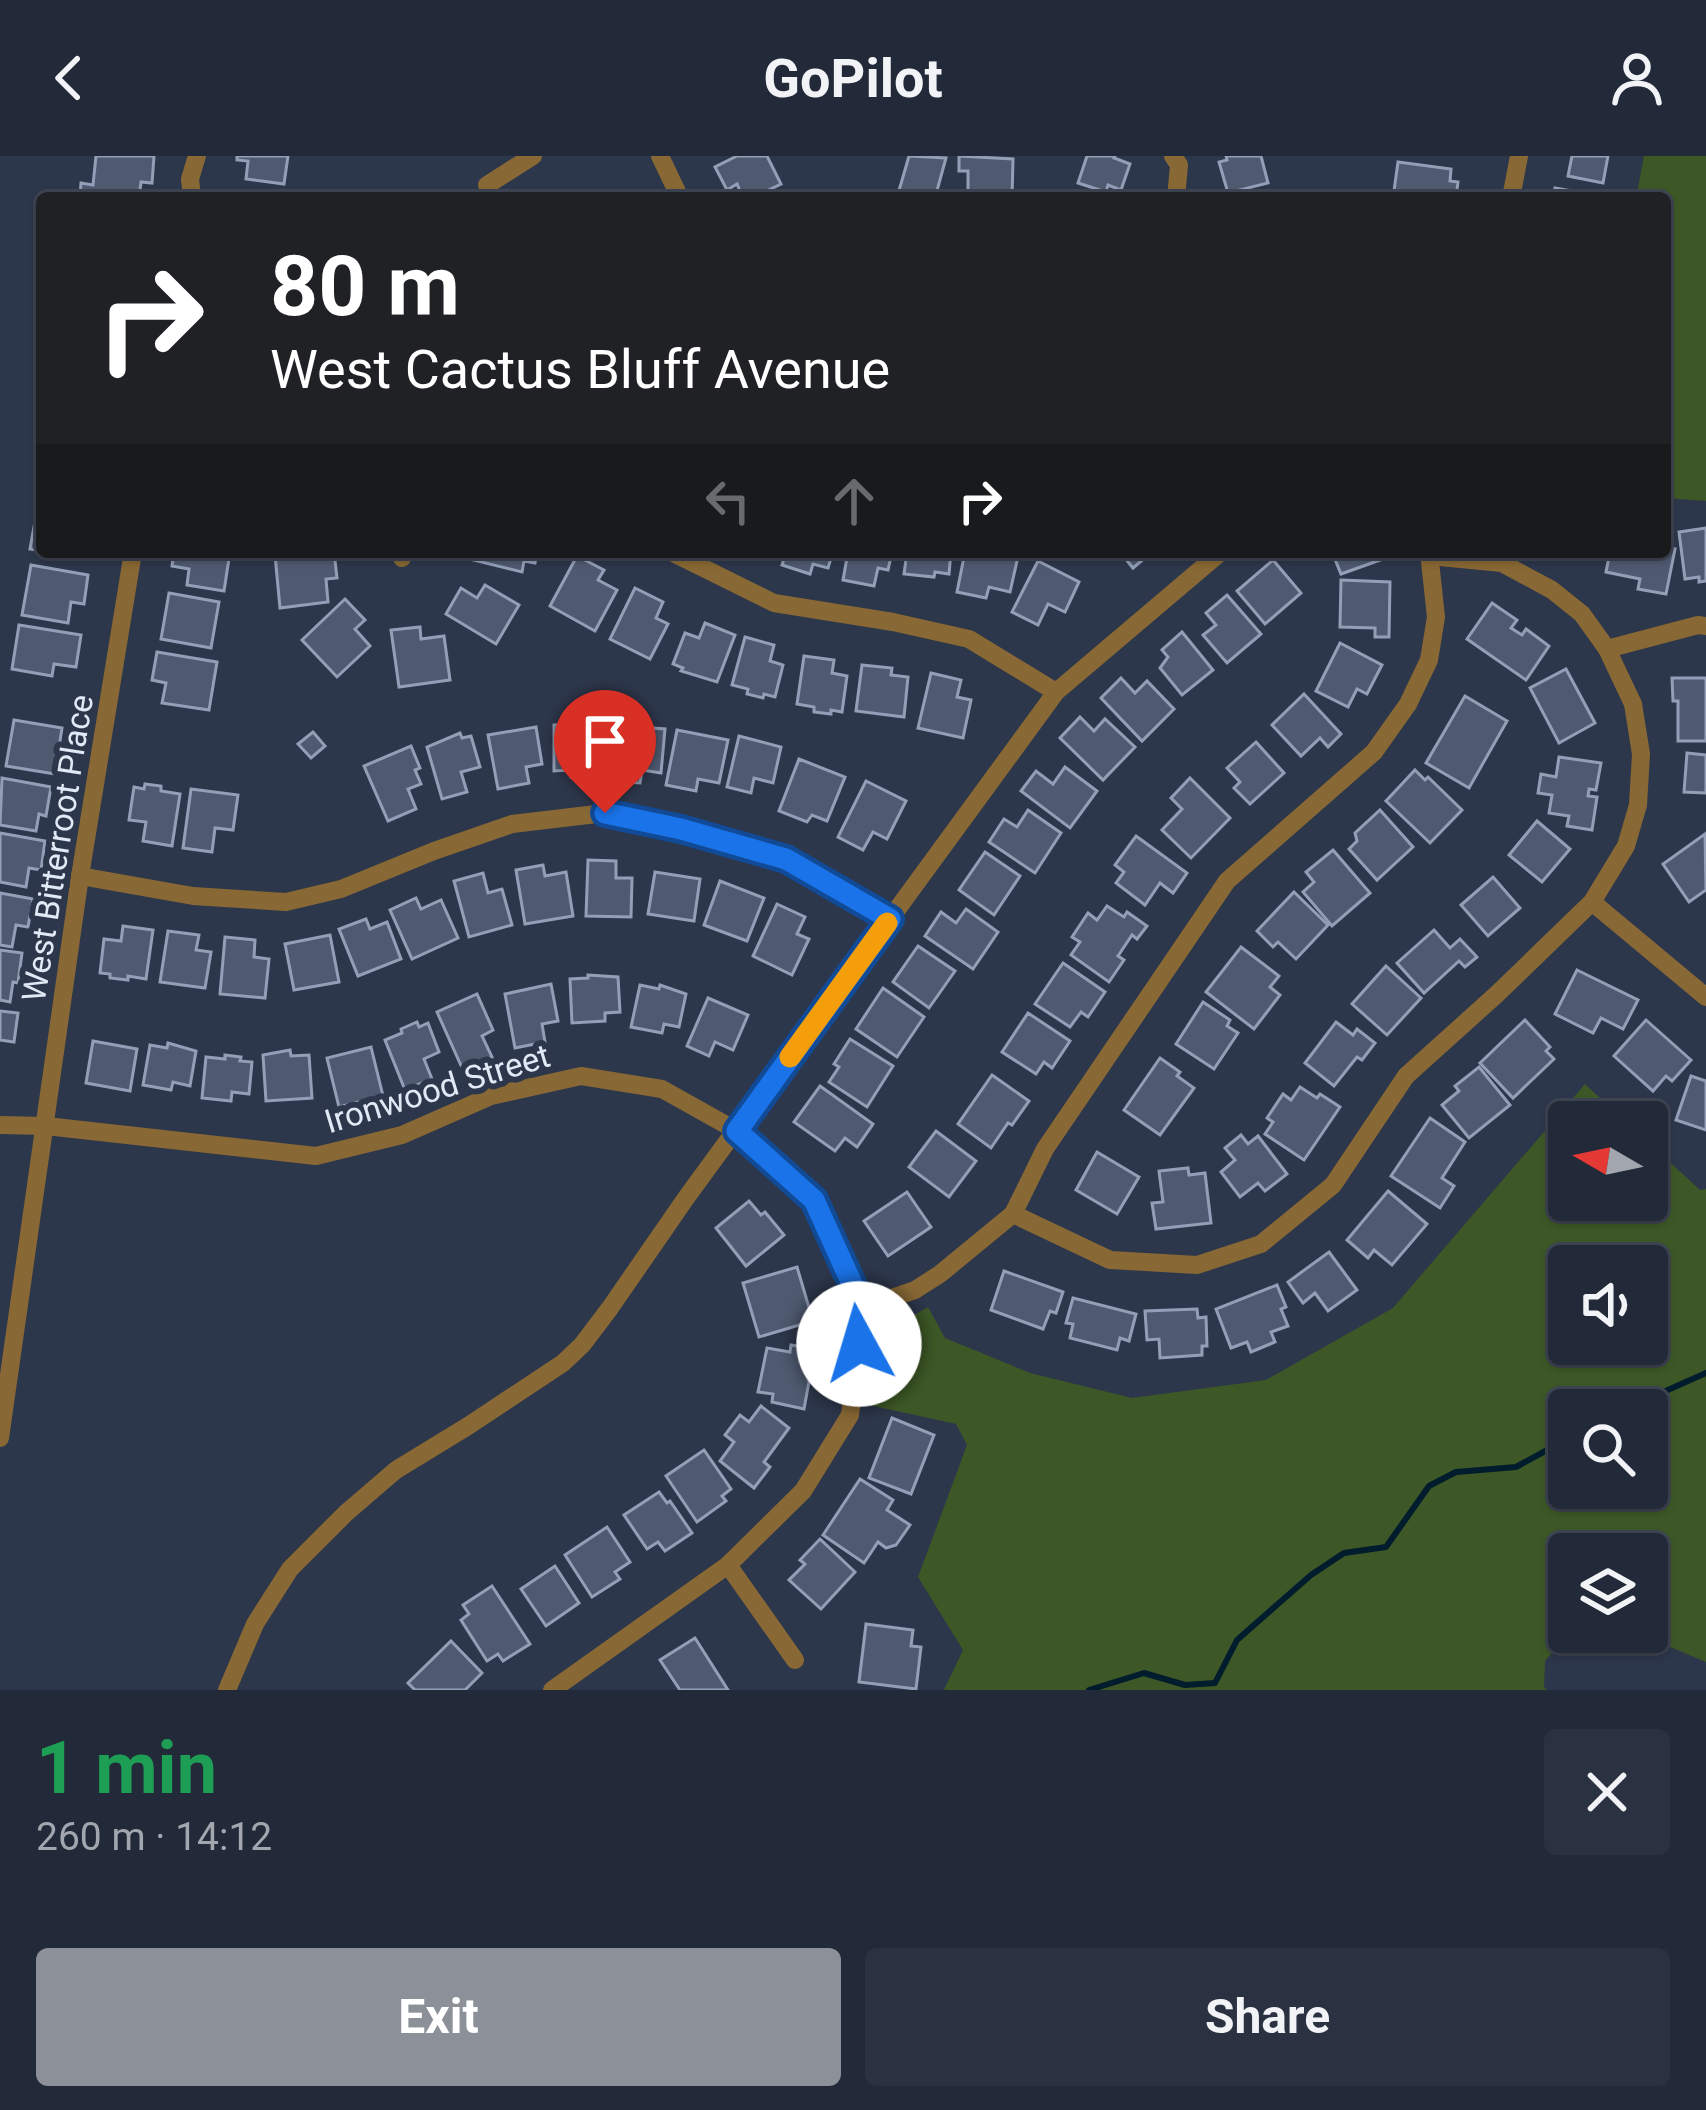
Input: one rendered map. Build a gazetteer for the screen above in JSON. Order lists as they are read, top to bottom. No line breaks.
{"streets":{"street":["West Bitterroot Place","Ironwood Street"]},"crossings":[["West Bitterroot Place","Ironwood Street"]],"north":"left","page":{"header":"GoPilot","turn":["80 m","West Cactus Bluff Avenue"],"heading":["1 min","260 m · 14:12"],"buttons":["Exit","Share"]}}
